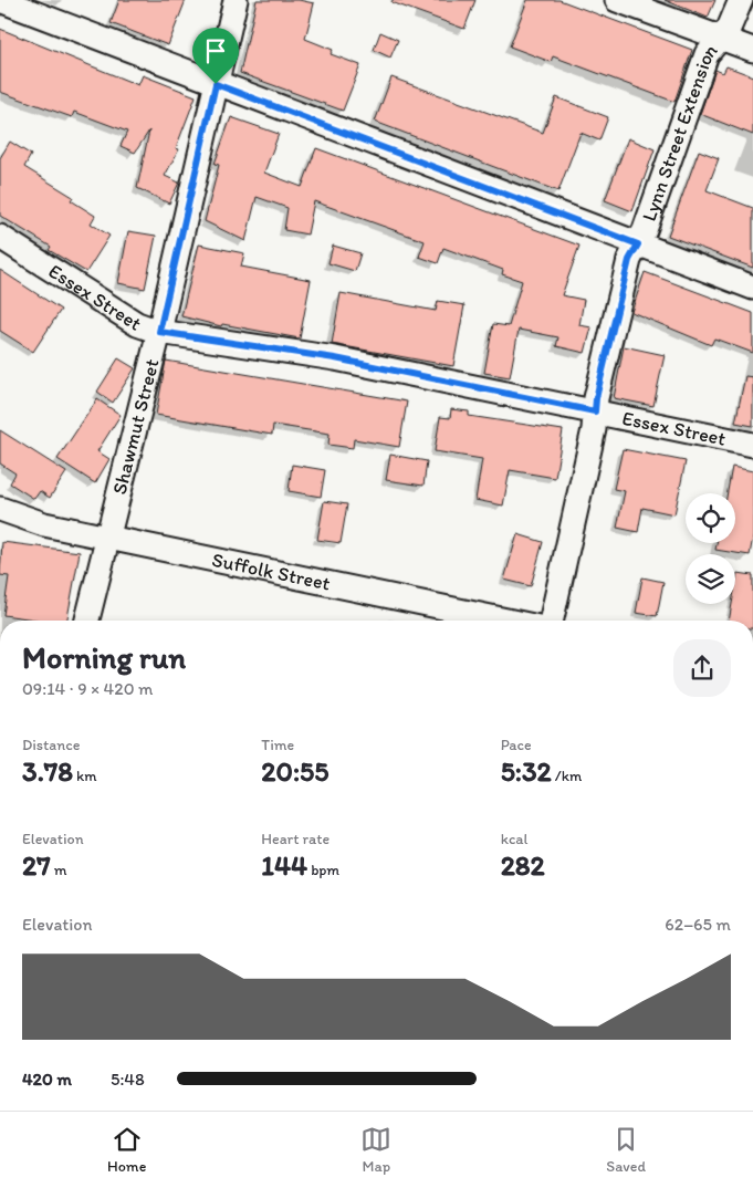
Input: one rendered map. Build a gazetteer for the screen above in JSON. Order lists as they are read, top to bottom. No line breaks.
{"streets":{"street":["Lynn Street Extension","Essex Street","Shawmut Street","Suffolk Street"]},"crossings":[["Lynn Street Extension","Essex Street"],["Essex Street","Shawmut Street"],["Shawmut Street","Suffolk Street"]],"page":{"heading":["Morning run","09:14 · 9 × 420 m"],"stats":[["Distance","3.78 km"],["Time","20:55"],["Pace","5:32 /km"],["Elevation","27 m"],["Heart rate","144 bpm"],["kcal","282"]],"chart":["Elevation","62–65 m"],"list":[{"name":"420 m","note":"5:48"}],"tabs":["Home","Map","Saved"]}}
